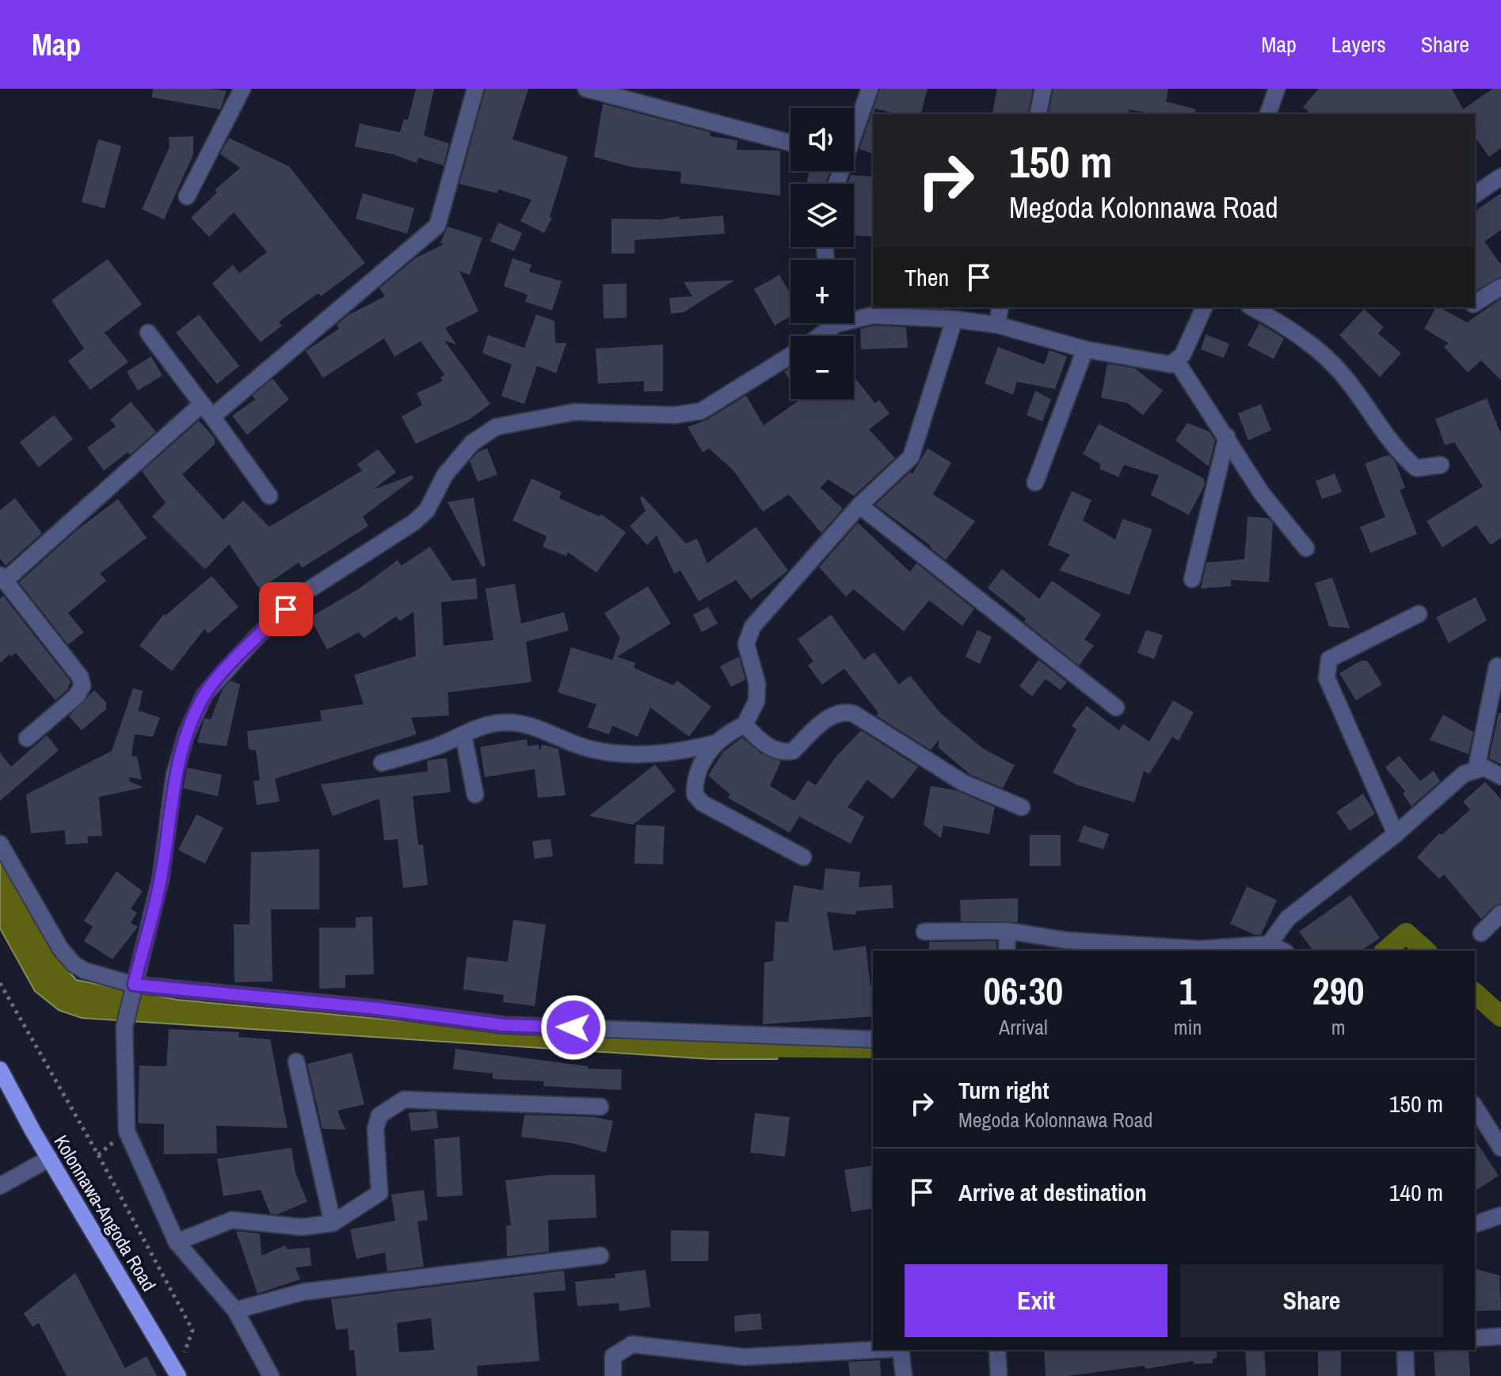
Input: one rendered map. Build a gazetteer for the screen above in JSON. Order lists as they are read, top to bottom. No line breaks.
{"streets":{"main road":["Kolonnawa-Angoda Road"]},"page":{"header":"Map","nav":["Map","Layers","Share"],"map_buttons":["+","−"],"turn":["150 m","Megoda Kolonnawa Road"],"then":"Then","eta":["06:30","Arrival","1","min","290","m"],"list":[{"name":"Turn right","note":"Megoda Kolonnawa Road","value":"150 m"},{"name":"Arrive at destination","value":"140 m"}],"buttons":["Exit","Share"]}}
